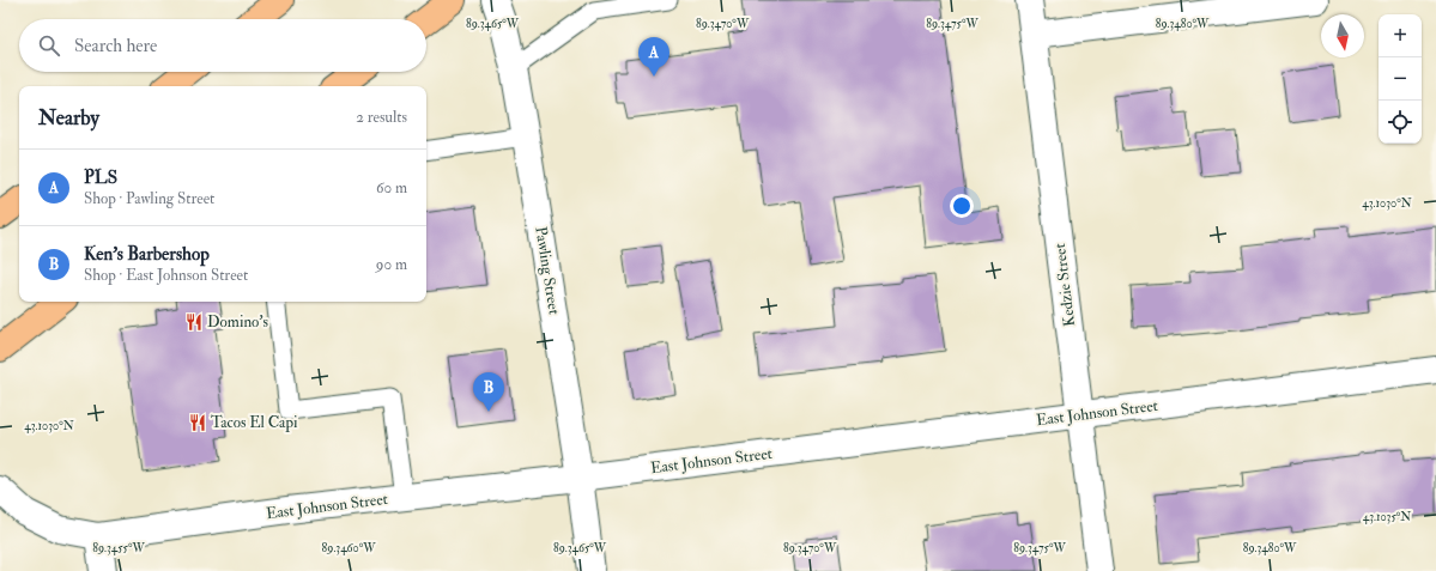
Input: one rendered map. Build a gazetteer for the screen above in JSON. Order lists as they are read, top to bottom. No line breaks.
{"streets":{"street":["Pawling Street","Kedzie Street","East Johnson Street"]},"crossings":[["Pawling Street","East Johnson Street"],["Kedzie Street","East Johnson Street"]],"places":{"restaurant":["Domino's","Tacos El Capi"]},"north":"bottom","page":{"map_buttons":["+","−"],"search":"Search here","pins":["A","B"],"heading":["Nearby","2 results"],"list":[{"mark":"A","name":"PLS","note":"Shop · Pawling Street","value":"60 m"},{"mark":"B","name":"Ken's Barbershop","note":"Shop · East Johnson Street","value":"90 m"}]},"coordinates":["89.3465°W","89.3470°W","89.3475°W","89.3480°W","43.1030°N","43.1035°N","89.3455°W","89.3460°W"]}
